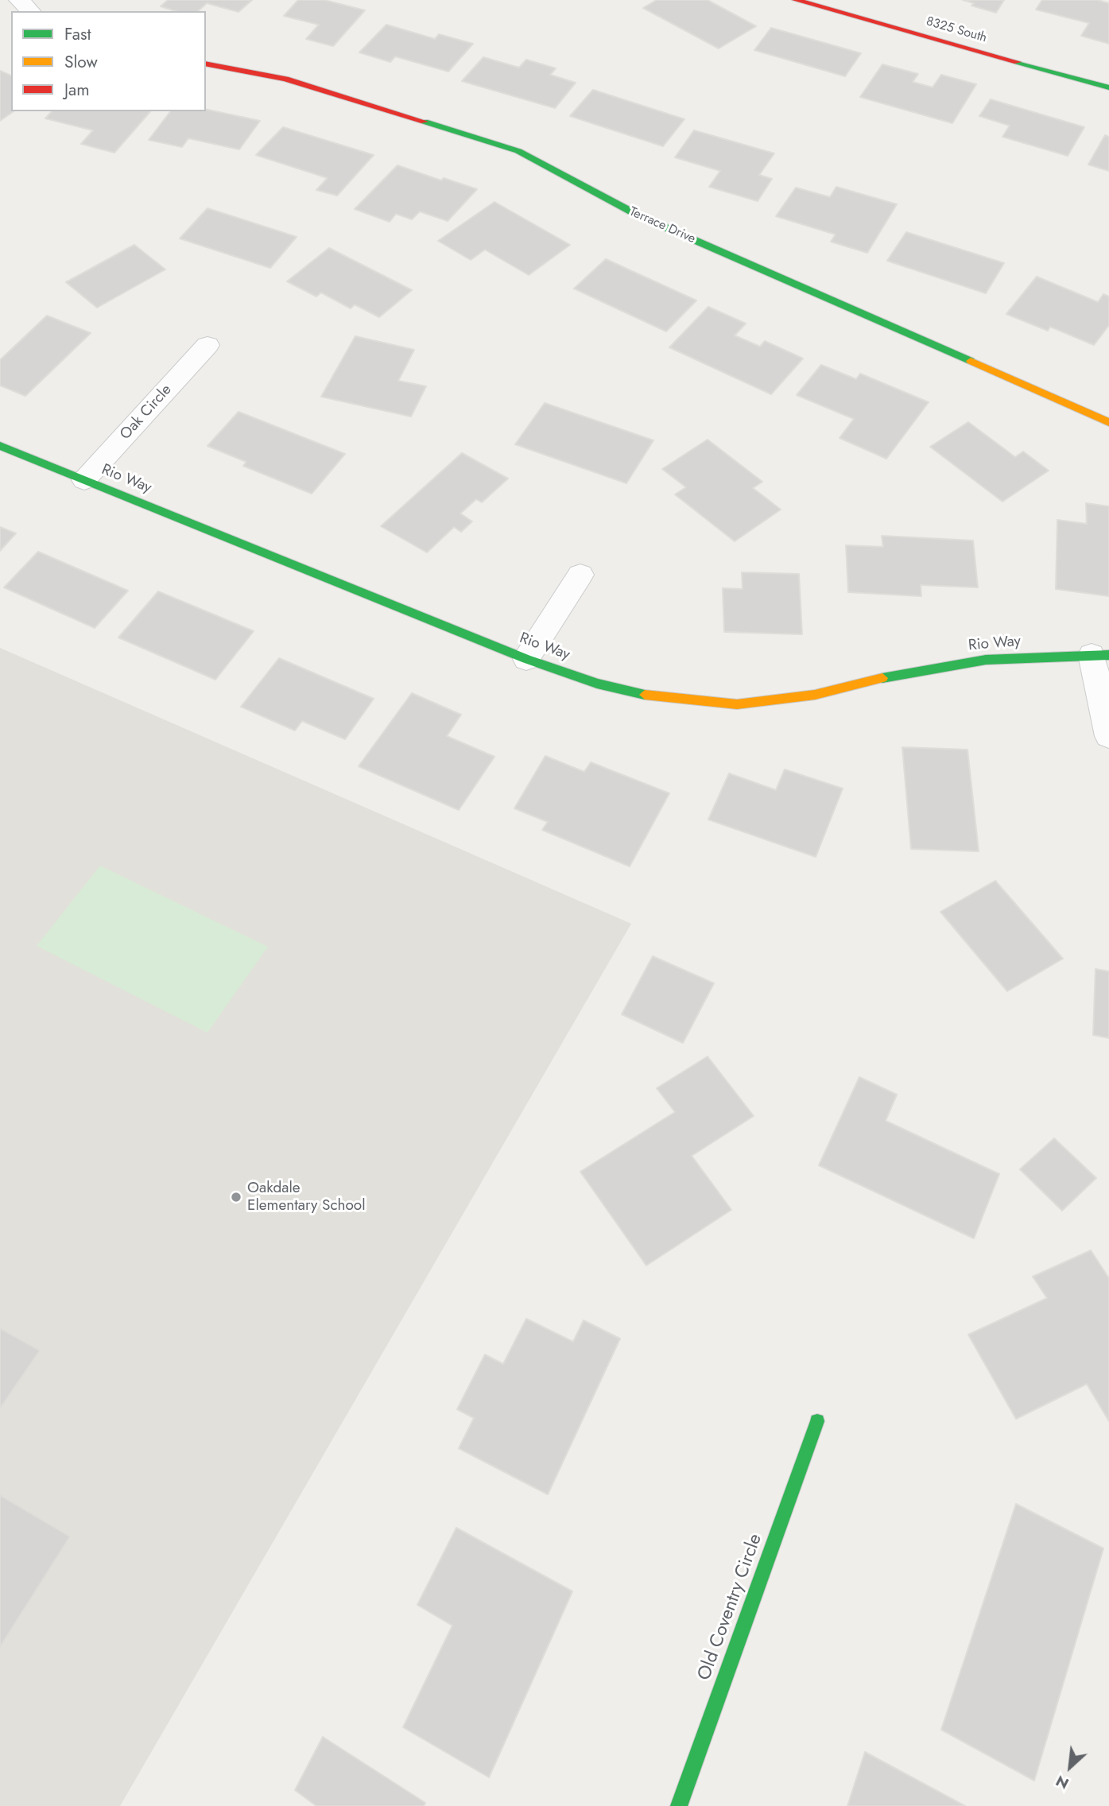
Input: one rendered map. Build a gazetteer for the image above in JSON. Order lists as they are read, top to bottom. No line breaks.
{"streets":{"street":["8325 South","Terrace Drive","Oak Circle","Rio Way","Old Coventry Circle"]},"crossings":[["Oak Circle","Rio Way"]],"places":["Oakdale Elementary School"],"legend":["Fast","Slow","Jam"],"north":"bottom left"}
